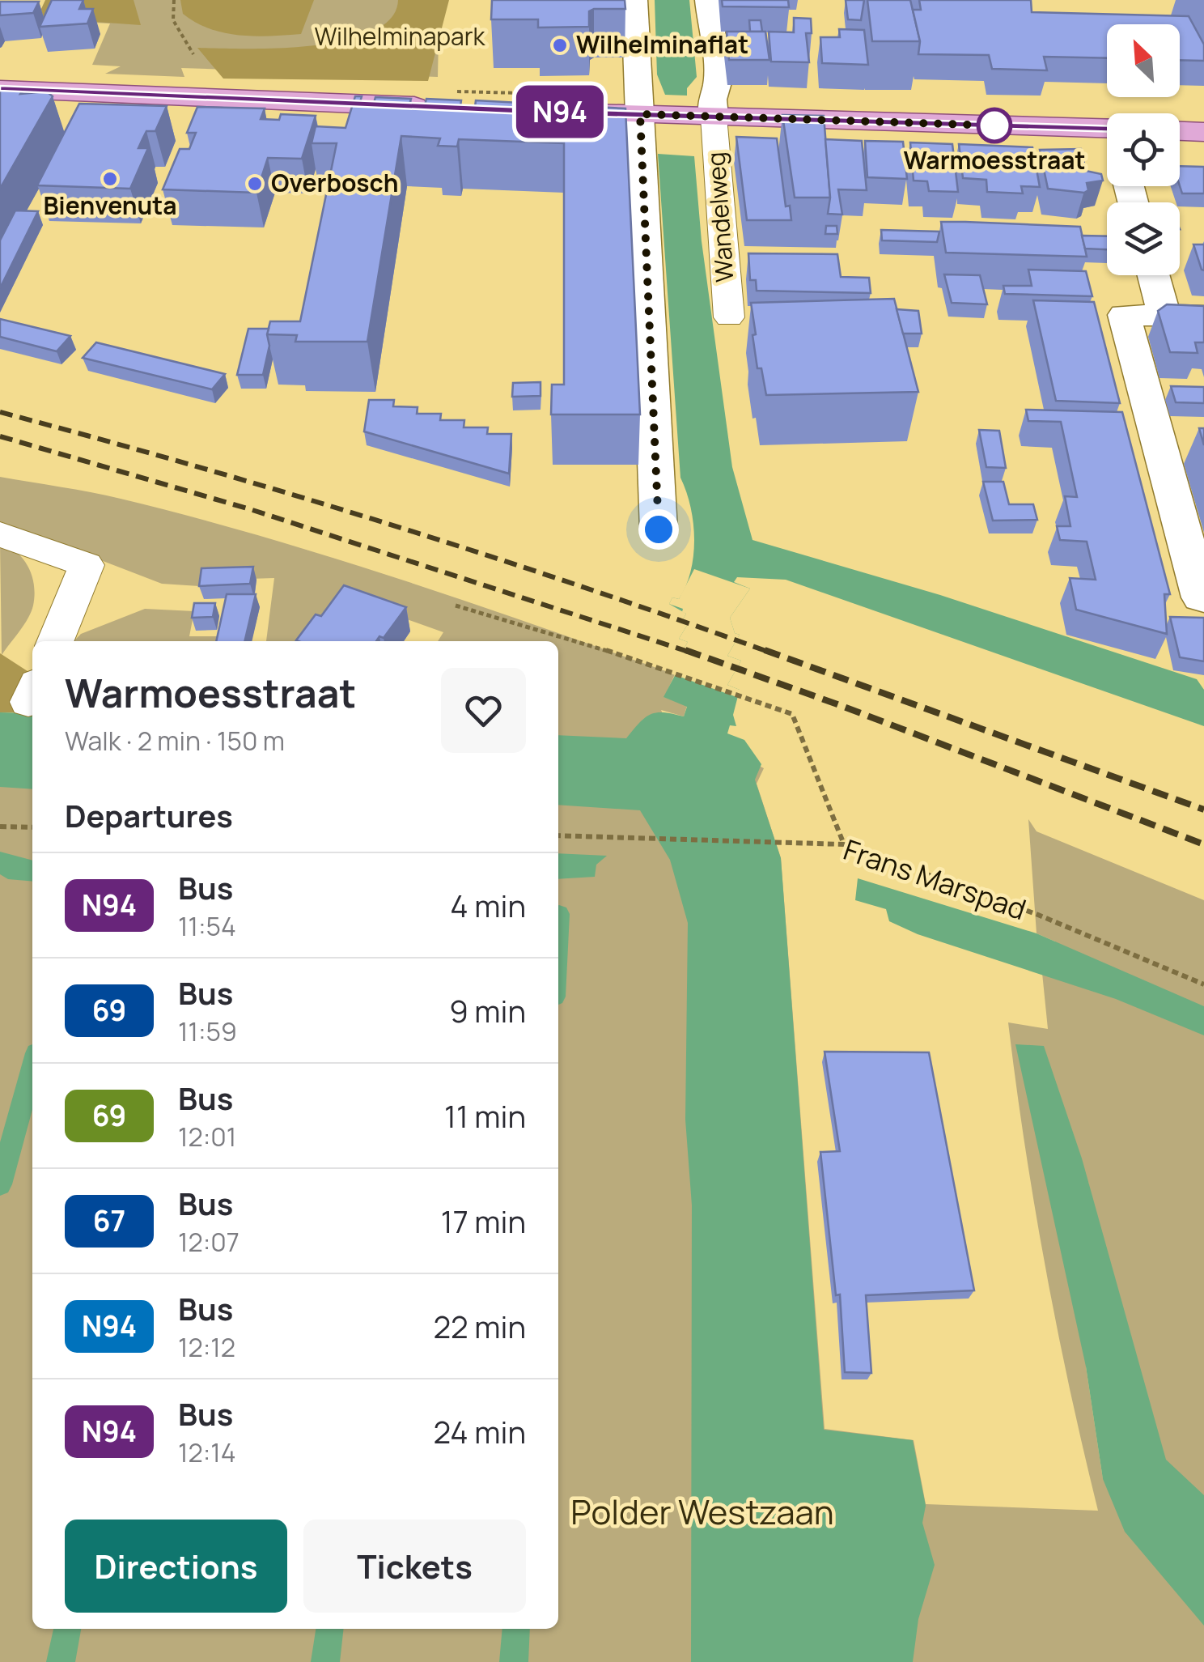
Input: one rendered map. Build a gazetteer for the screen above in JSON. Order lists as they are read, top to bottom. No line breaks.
{"streets":{"main road":["Wandelweg"],"path":["Frans Marspad"]},"parks":["Wilhelminapark","Polder Westzaan"],"places":["Wilhelminaflat","Warmoesstraat","Bienvenuta","Overbosch"],"lines":["bus line N94"],"north":"top left","page":{"on_map":"N94","heading":[["Warmoesstraat","Walk · 2 min · 150 m"],"Departures"],"list":[{"mark":"N94","name":"Bus","note":"11:54","value":"4 min"},{"mark":"69","name":"Bus","note":"11:59","value":"9 min"},{"mark":"69","name":"Bus","note":"12:01","value":"11 min"},{"mark":"67","name":"Bus","note":"12:07","value":"17 min"},{"mark":"N94","name":"Bus","note":"12:12","value":"22 min"},{"mark":"N94","name":"Bus","note":"12:14","value":"24 min"}],"buttons":["Directions","Tickets"]}}
